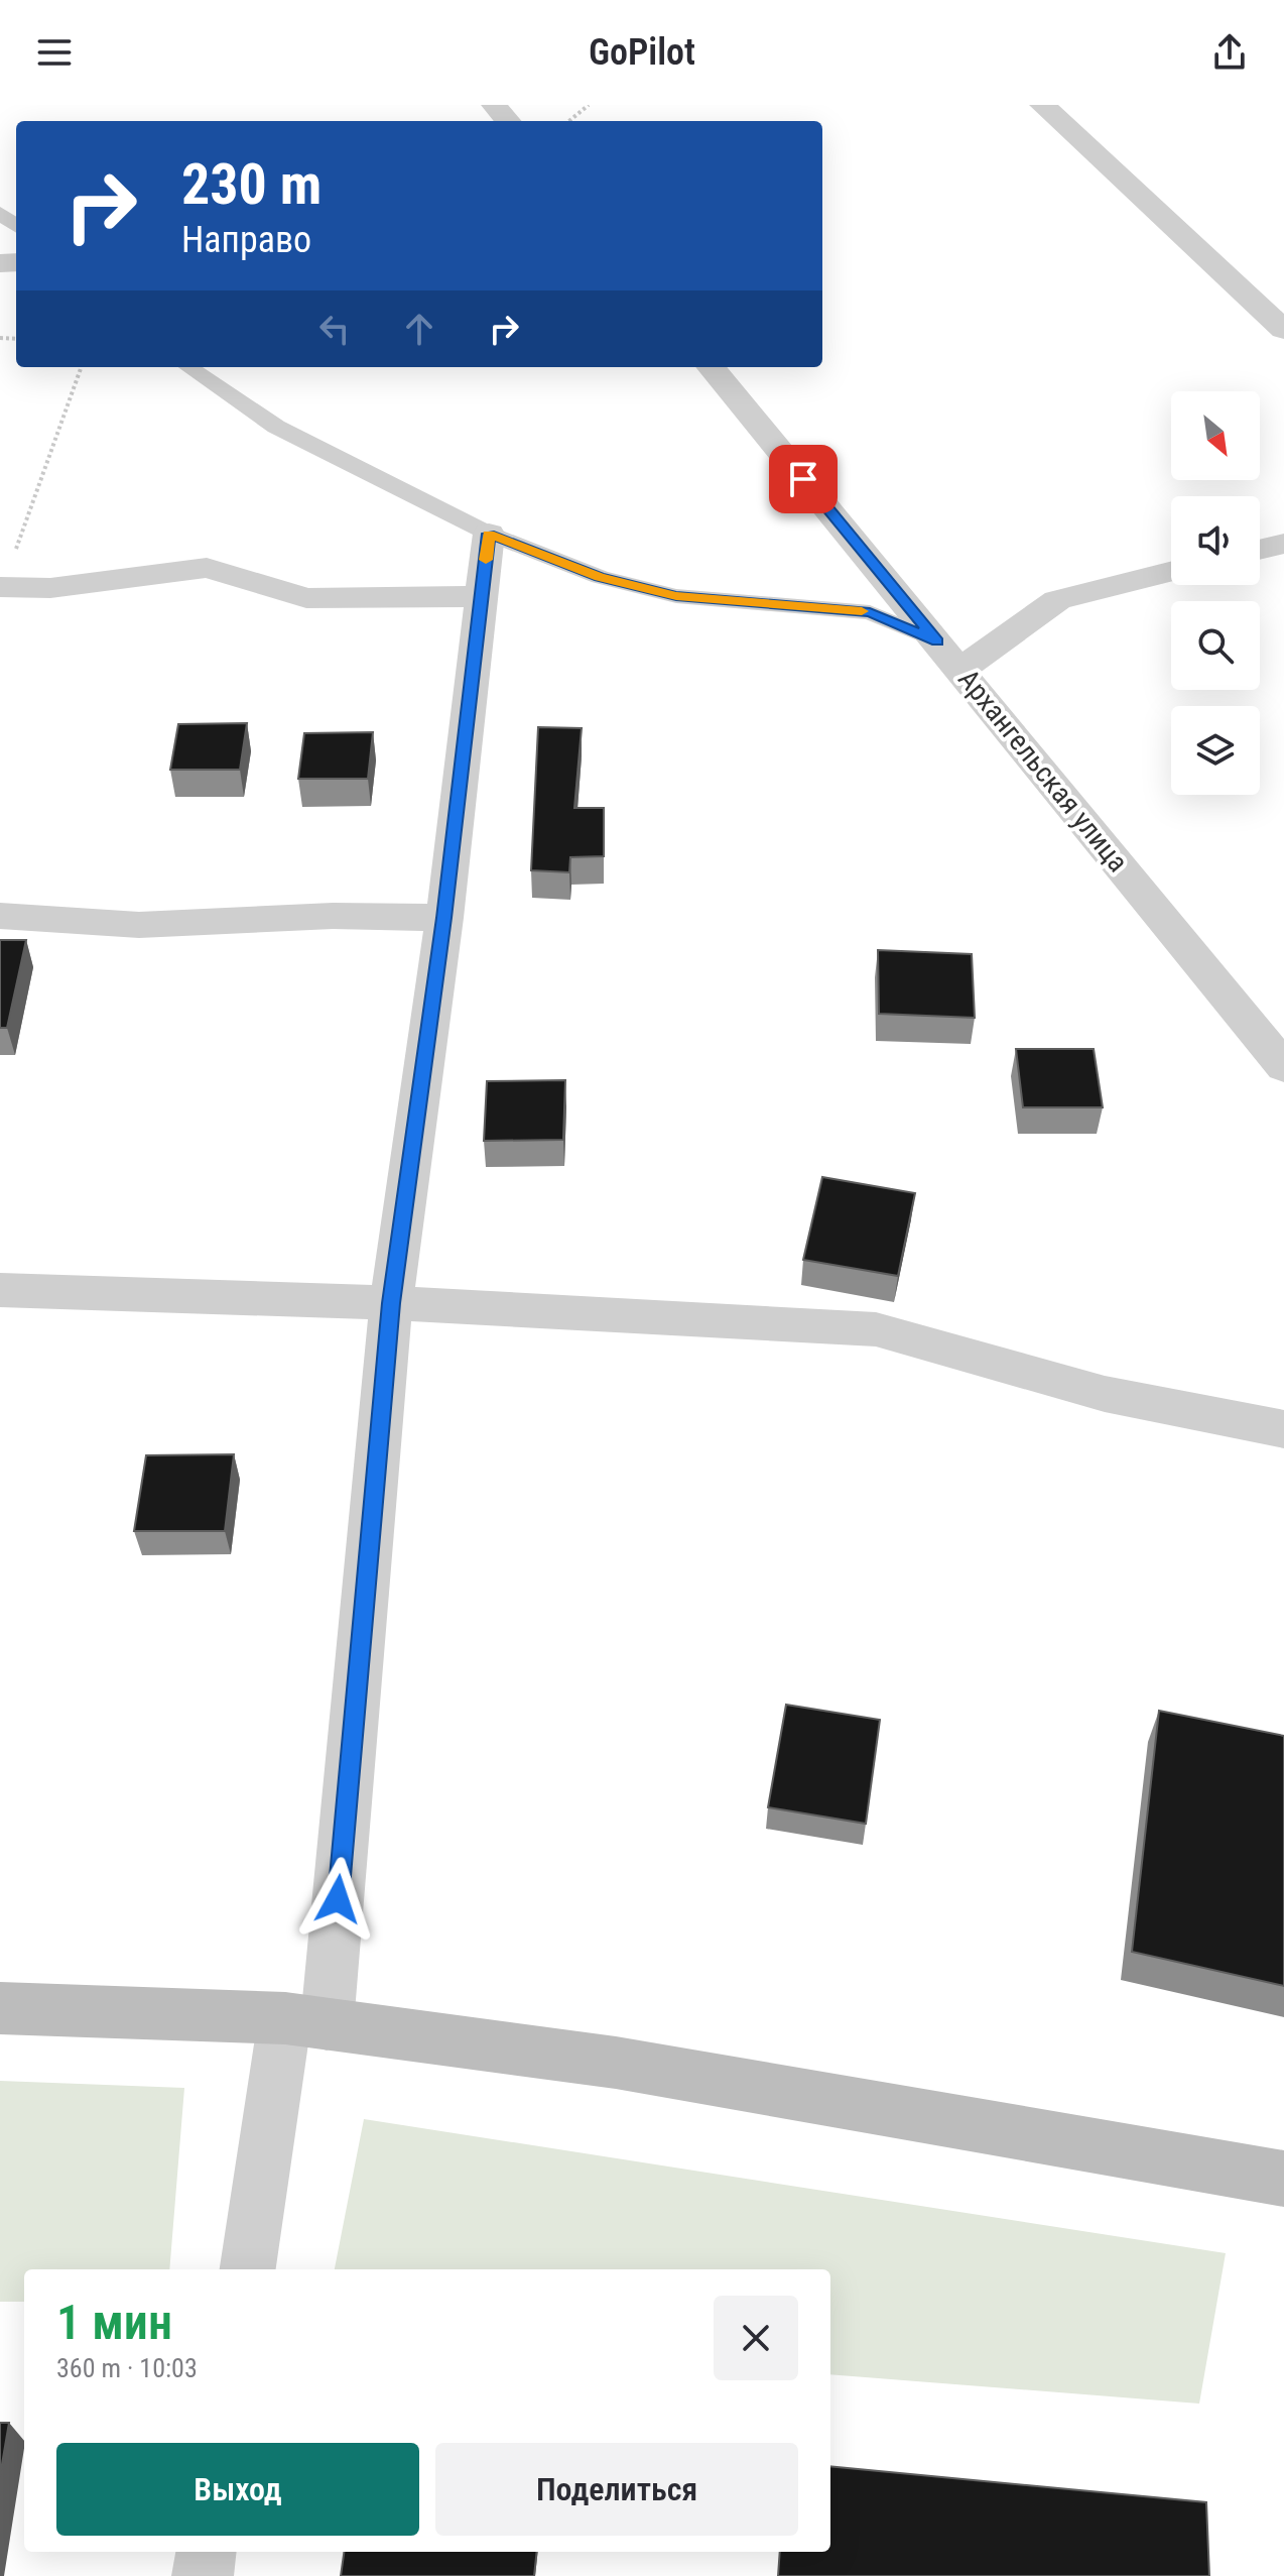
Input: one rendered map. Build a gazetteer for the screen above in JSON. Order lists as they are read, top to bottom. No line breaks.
{"streets":{"street":["Архангельская улица"]},"north":"bottom right","page":{"header":"GoPilot","turn":["230 m","Направо"],"heading":["1 мин","360 m · 10:03"],"buttons":["Выход","Поделиться"]}}
